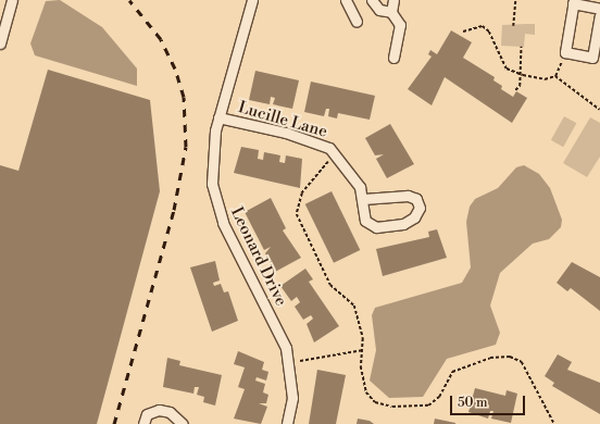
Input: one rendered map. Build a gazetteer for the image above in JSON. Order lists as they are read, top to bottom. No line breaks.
{"streets":{"street":["Lucille Lane","Leonard Drive"]},"crossings":[["Lucille Lane","Leonard Drive"]],"scale_bar":"50 m"}
